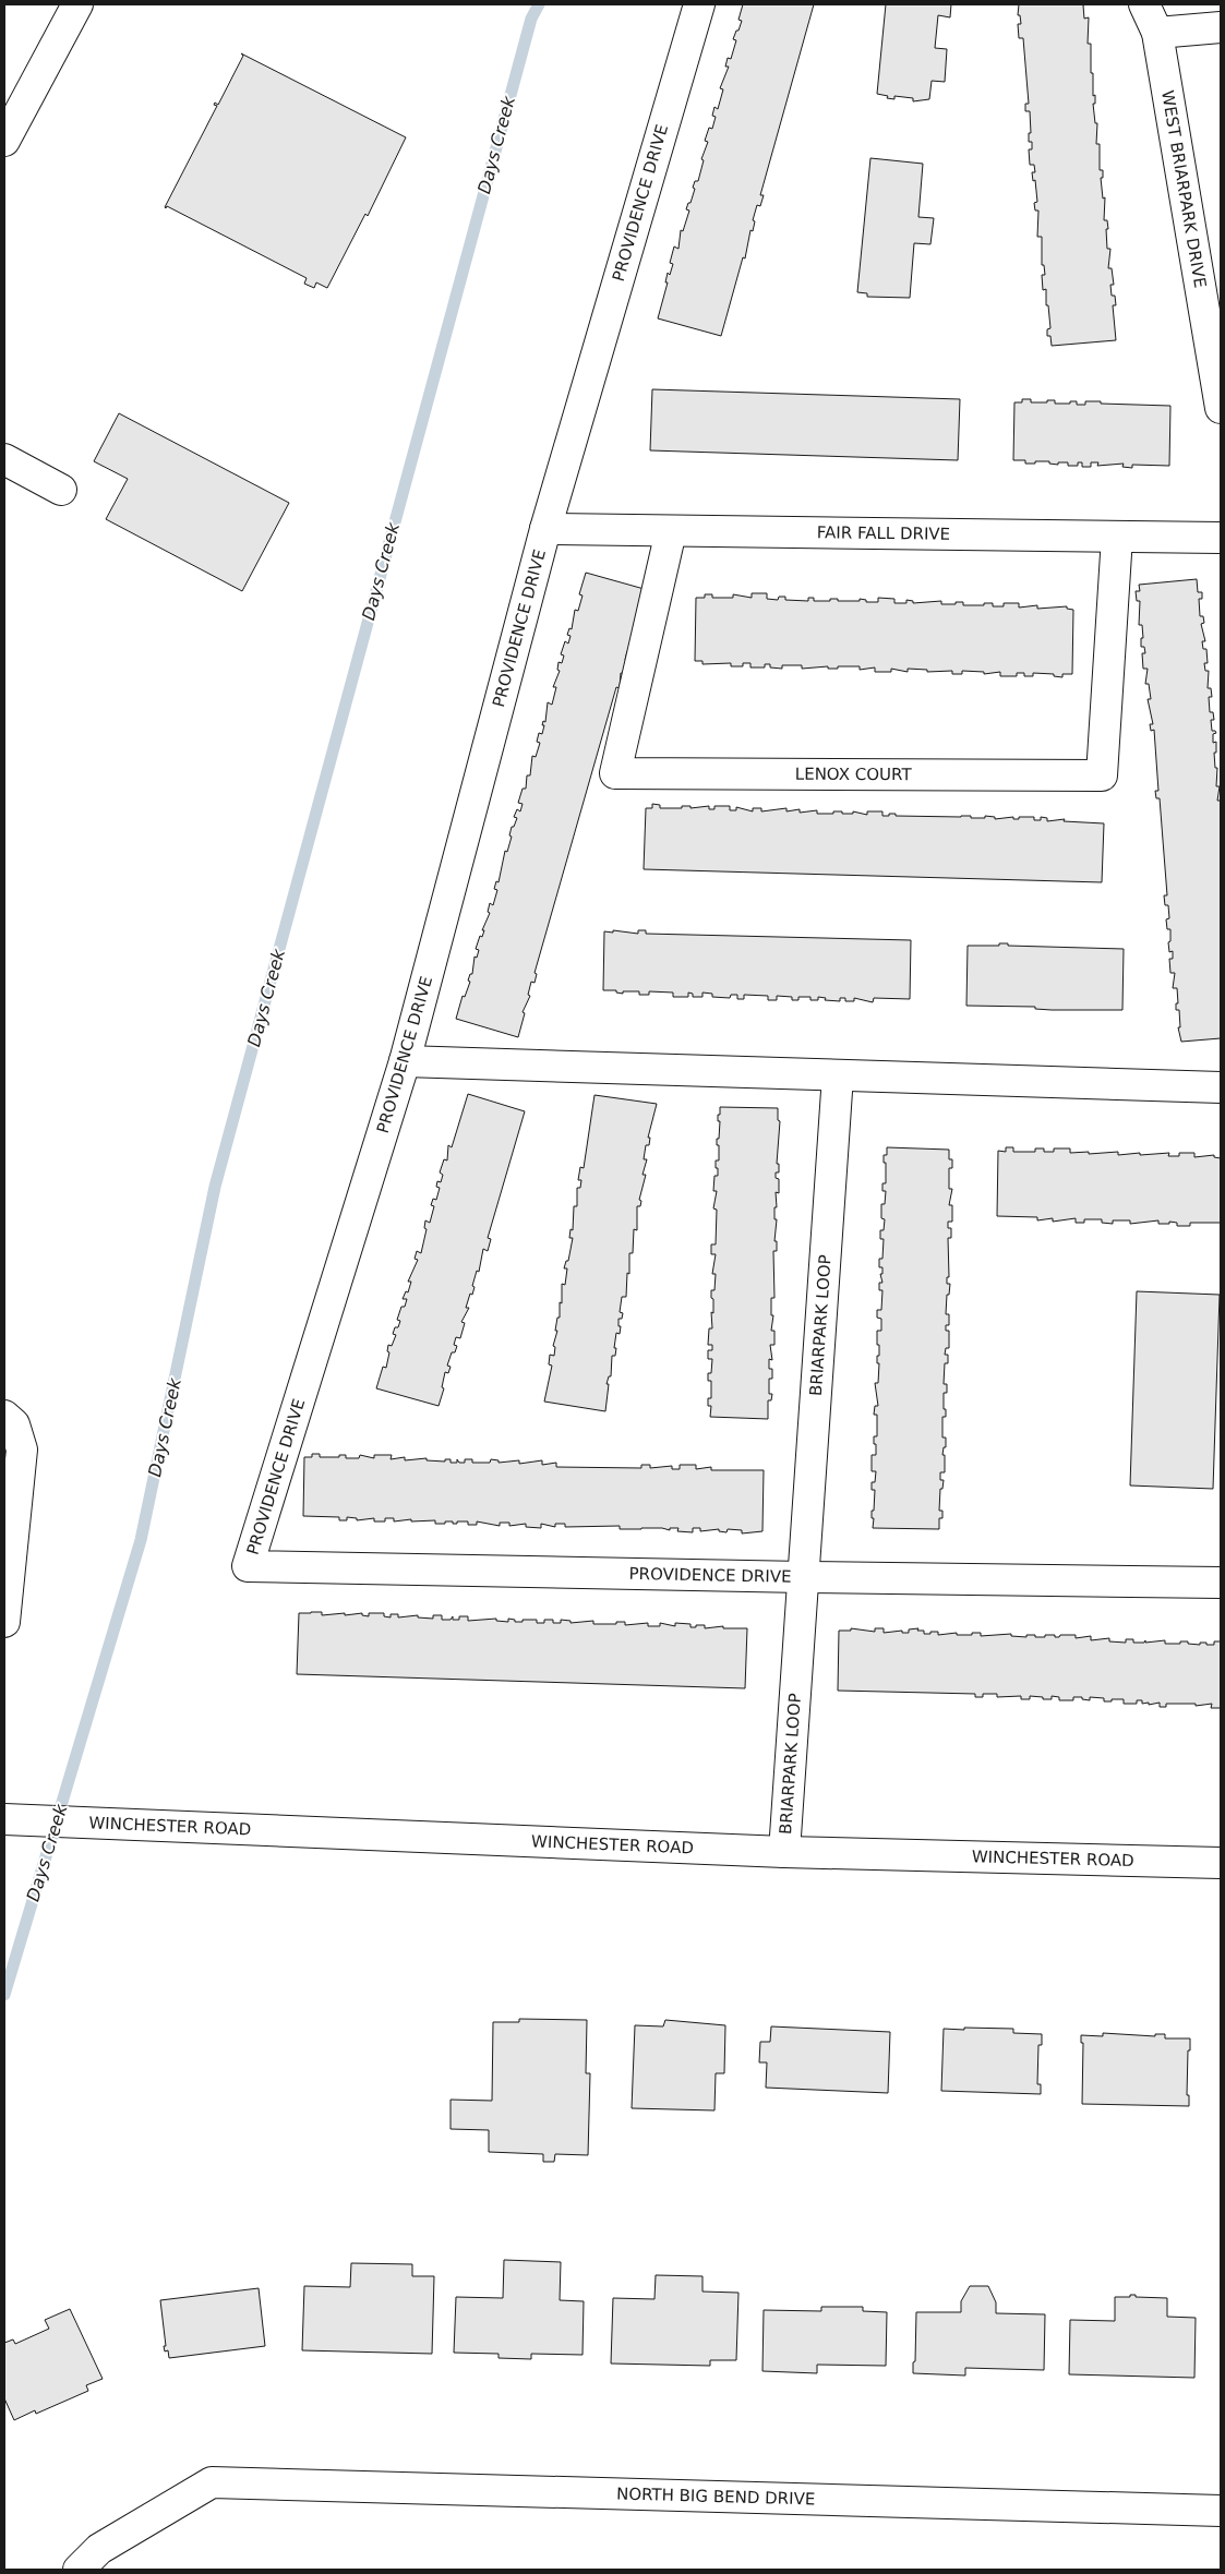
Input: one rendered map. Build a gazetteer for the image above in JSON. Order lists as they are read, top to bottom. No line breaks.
{"streets":{"street":["WEST BRIARPARK DRIVE","PROVIDENCE DRIVE","FAIR FALL DRIVE","LENOX COURT","BRIARPARK LOOP","WINCHESTER ROAD","NORTH BIG BEND DRIVE"]},"crossings":[["PROVIDENCE DRIVE","FAIR FALL DRIVE"],["PROVIDENCE DRIVE","BRIARPARK LOOP"],["FAIR FALL DRIVE","LENOX COURT"],["BRIARPARK LOOP","WINCHESTER ROAD"]],"water":["Days Creek"]}
